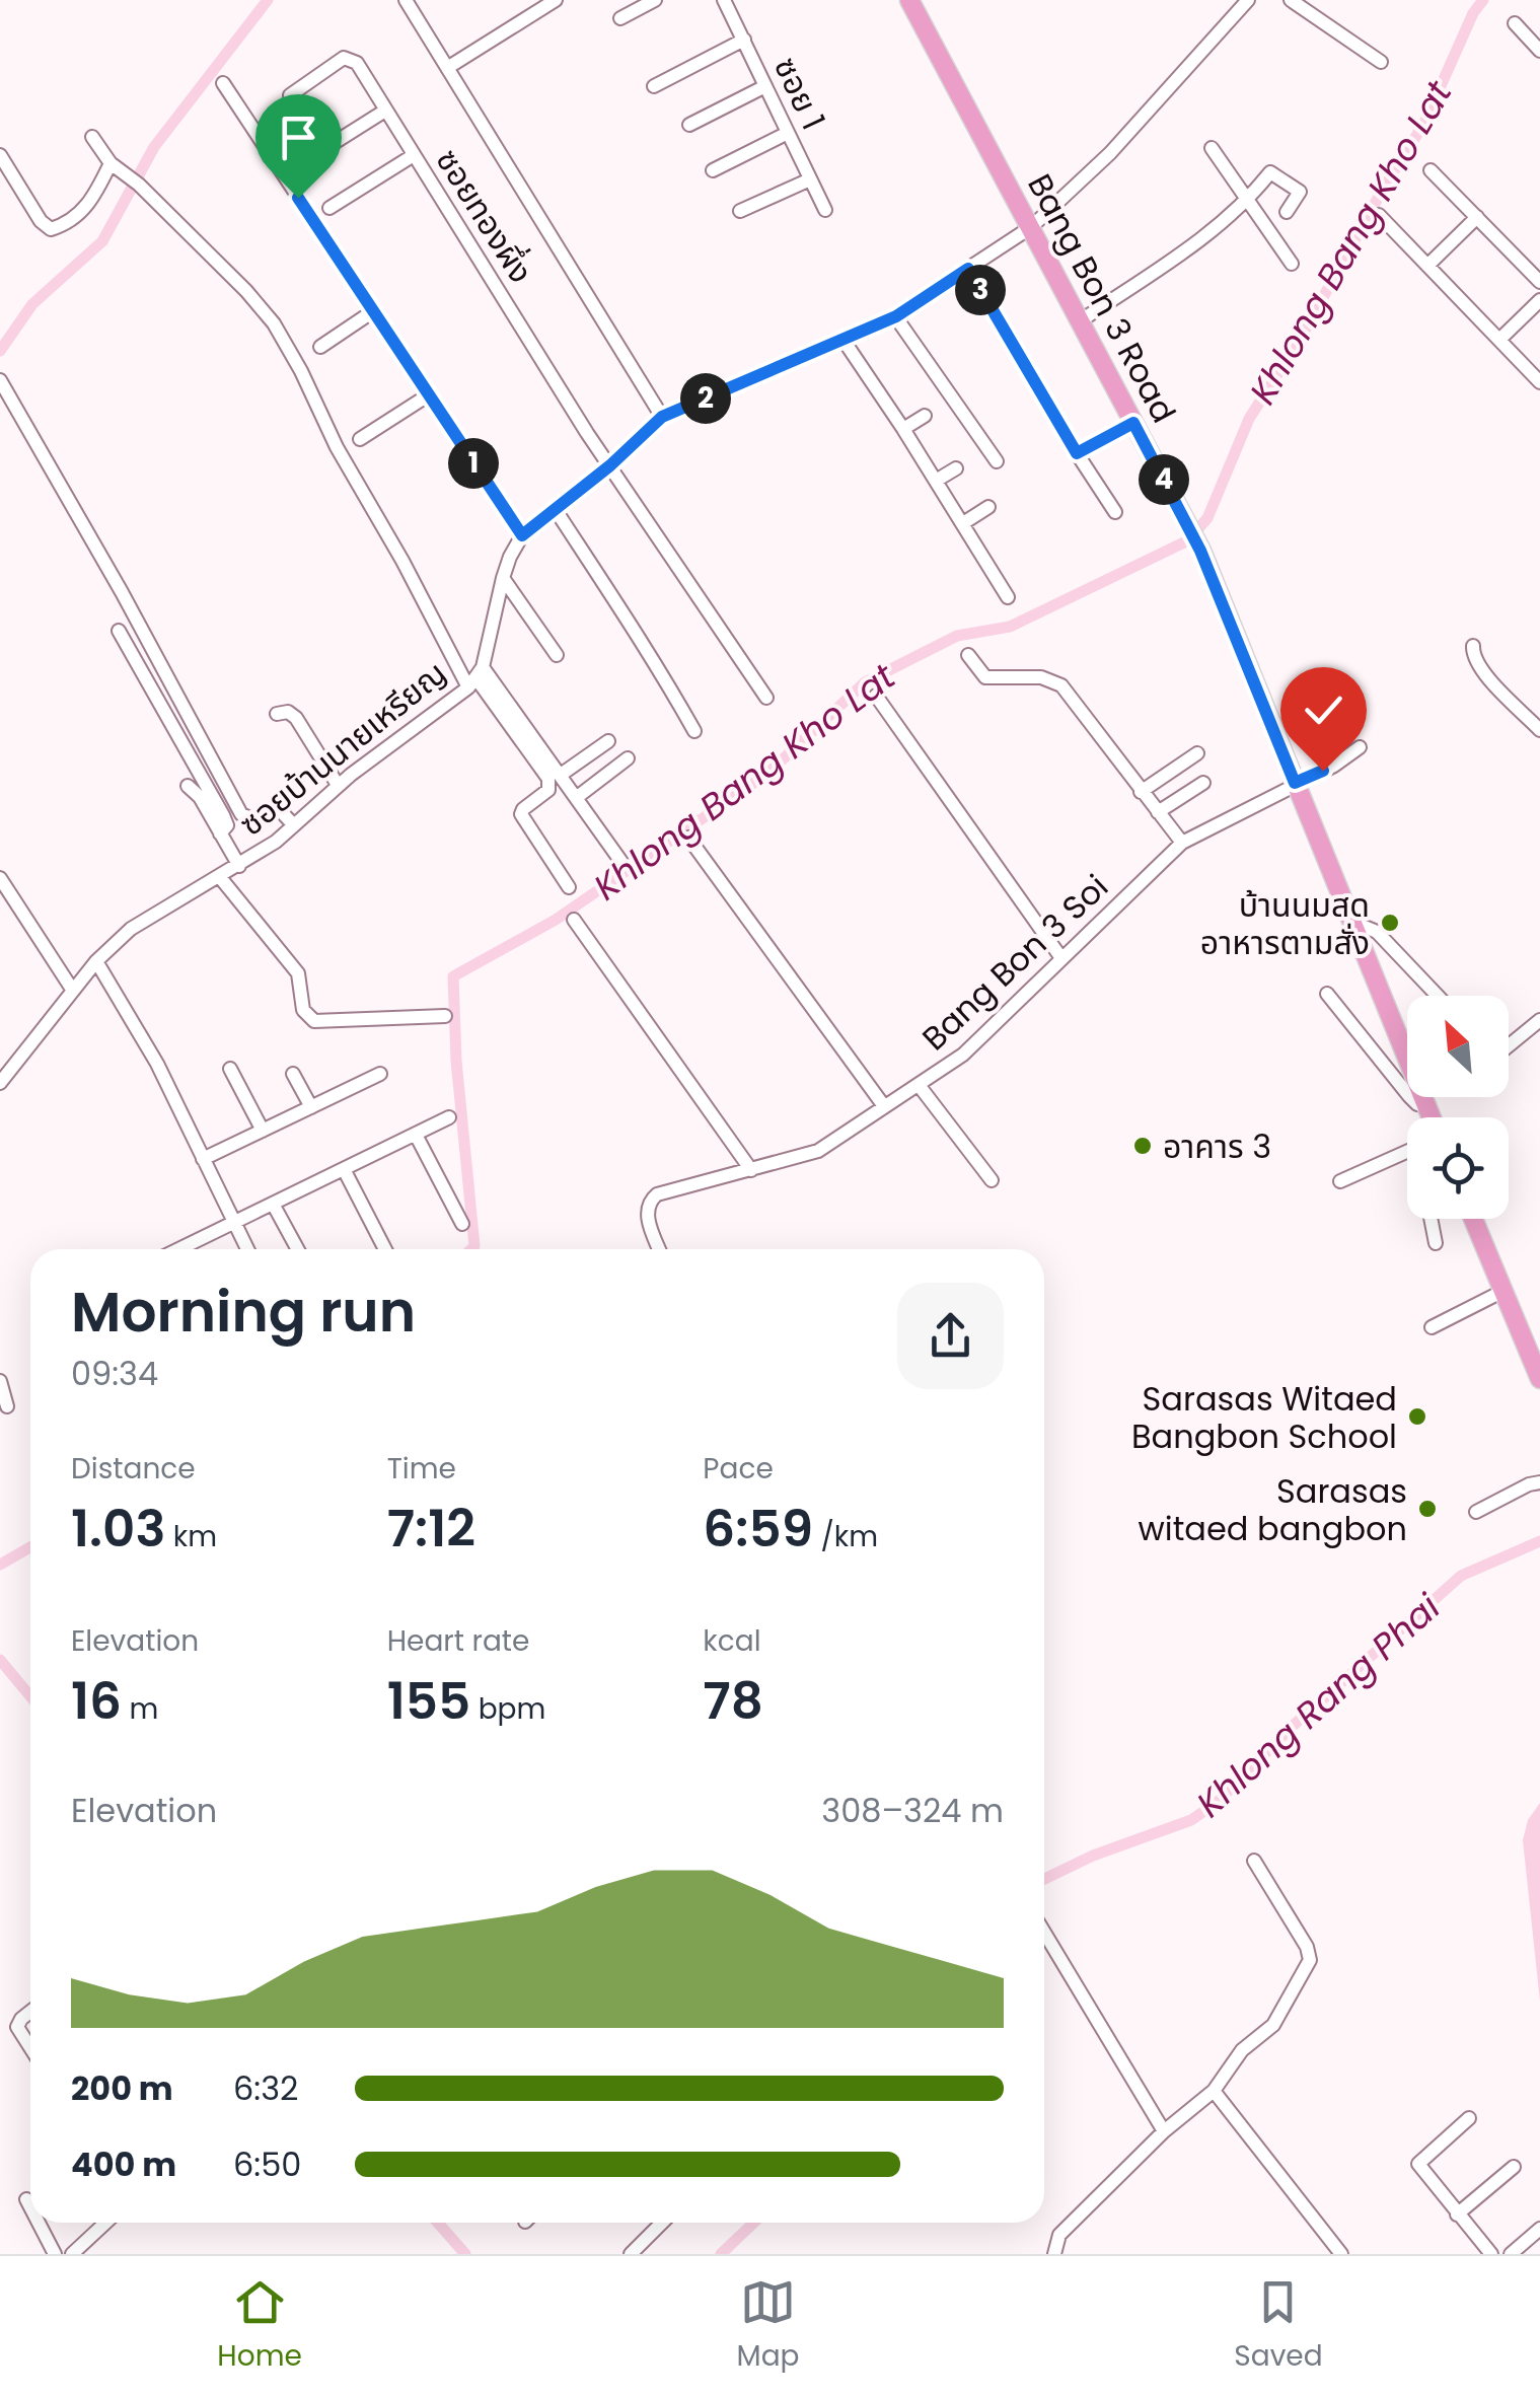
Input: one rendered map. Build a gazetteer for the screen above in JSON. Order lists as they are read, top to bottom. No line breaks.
{"streets":{"main road":["Bang Bon 3 Road"],"street":["ซอย 1","ซอยทองผึ่ง","ซอยบ้านนายเหรียญ","Bang Bon 3 Soi"]},"crossings":[["ซอยทองผึ่ง","ซอยบ้านนายเหรียญ"],["Bang Bon 3 Road","ซอยบ้านนายเหรียญ"],["Bang Bon 3 Road","Bang Bon 3 Soi"]],"water":["Khlong Bang Kho Lat","Khlong Rang Phai"],"places":["บ้านนมสด อาหารตามสั่ง","อาคาร 3","Sarasas Witaed Bangbon School","Sarasas witaed bangbon"],"north":"top left","page":{"pins":["3","2","1","4"],"heading":["Morning run","09:34"],"stats":[["Distance","1.03 km"],["Time","7:12"],["Pace","6:59 /km"],["Elevation","16 m"],["Heart rate","155 bpm"],["kcal","78"]],"chart":["Elevation","308–324 m"],"list":[{"name":"200 m","note":"6:32"},{"name":"400 m","note":"6:50"}],"tabs":["Home","Map","Saved"]}}
